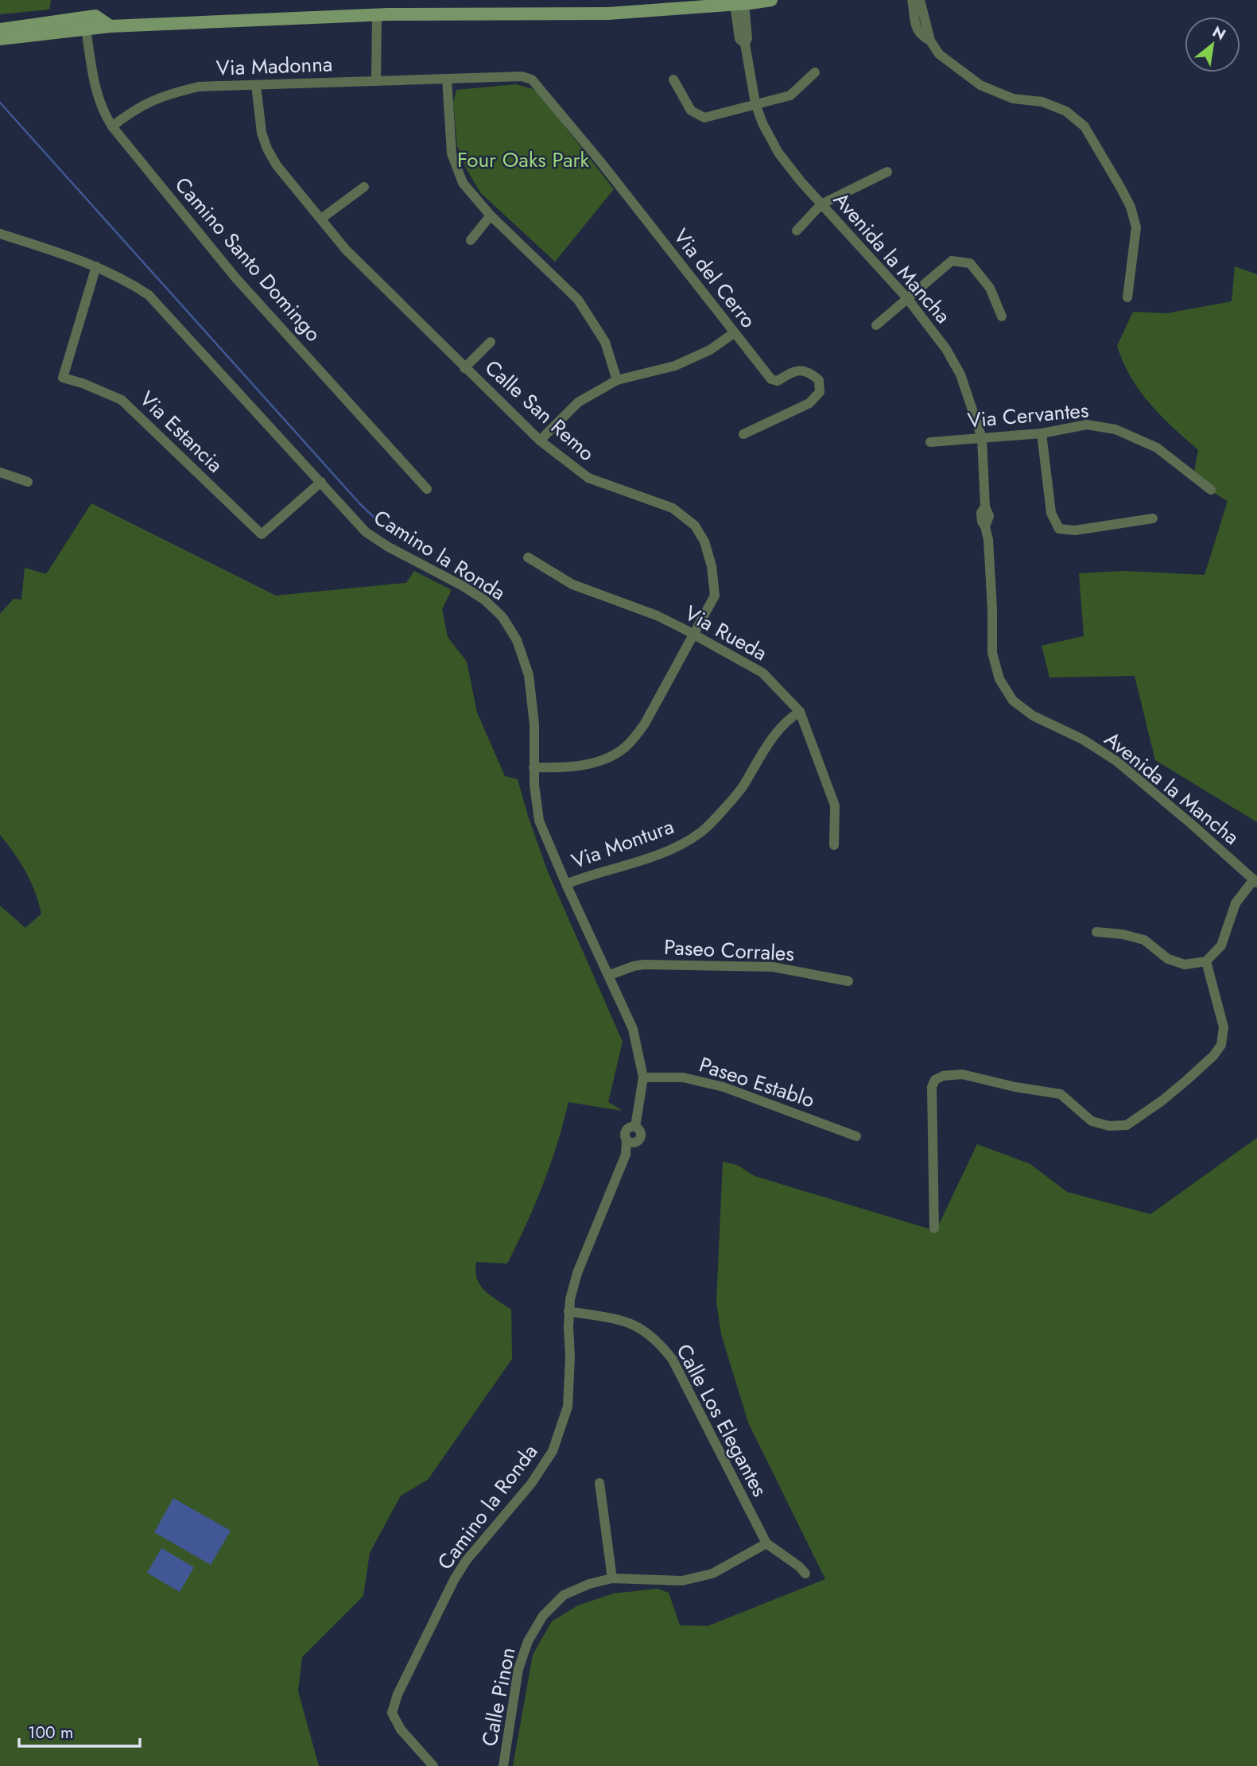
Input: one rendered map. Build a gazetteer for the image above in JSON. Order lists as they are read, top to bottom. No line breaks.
{"streets":{"street":["Via Madonna","Avenida la Mancha","Camino Santo Domingo","Via del Cerro","Calle San Remo","Via Cervantes","Via Estancia","Camino la Ronda","Via Rueda","Via Montura","Paseo Corrales","Paseo Establo","Calle Los Elegantes","Calle Pinon"]},"crossings":[["Via Madonna","Camino Santo Domingo"],["Via Madonna","Via del Cerro"],["Via Madonna","Calle San Remo"],["Avenida la Mancha","Via Cervantes"],["Calle San Remo","Camino la Ronda"],["Calle San Remo","Via Rueda"],["Via Estancia","Camino la Ronda"],["Camino la Ronda","Via Montura"],["Camino la Ronda","Paseo Corrales"],["Camino la Ronda","Paseo Establo"],["Camino la Ronda","Calle Los Elegantes"],["Via Rueda","Via Montura"],["Calle Los Elegantes","Calle Pinon"]],"parks":["Four Oaks Park"],"scale_bar":"100 m","north":"top right"}
